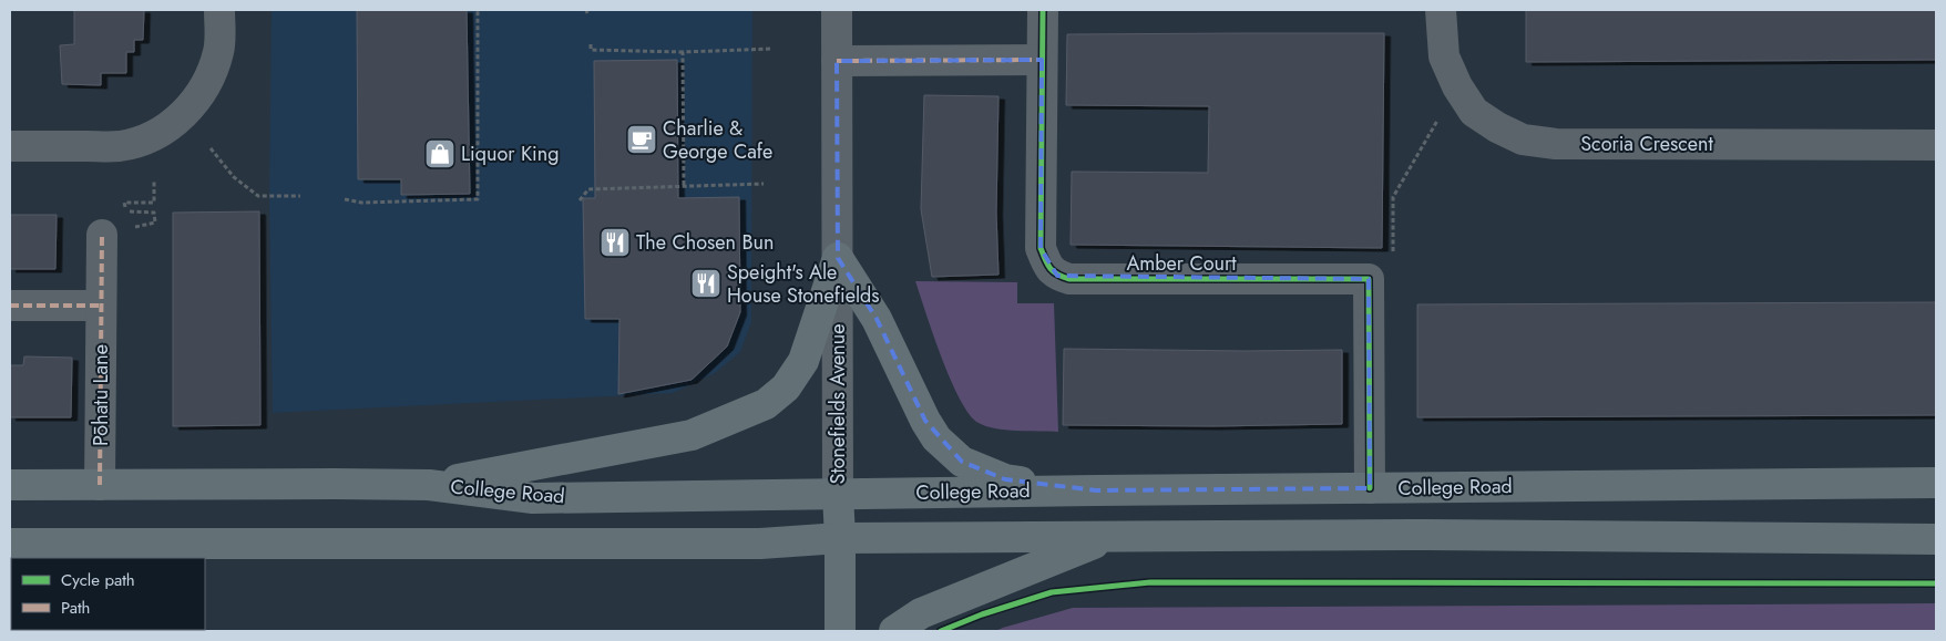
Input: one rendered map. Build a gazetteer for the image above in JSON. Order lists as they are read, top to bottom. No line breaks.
{"streets":{"main road":["Stonefields Avenue","College Road"],"street":["Scoria Crescent","Amber Court","Pōhatu Lane"]},"crossings":[["Amber Court","College Road"],["Pōhatu Lane","College Road"],["Stonefields Avenue","College Road"]],"places":{"cafe":["Charlie & George Cafe"],"shop":["Liquor King"],"restaurant":["The Chosen Bun","Speight's Ale House Stonefields"]},"legend":["Cycle path","Path"]}
